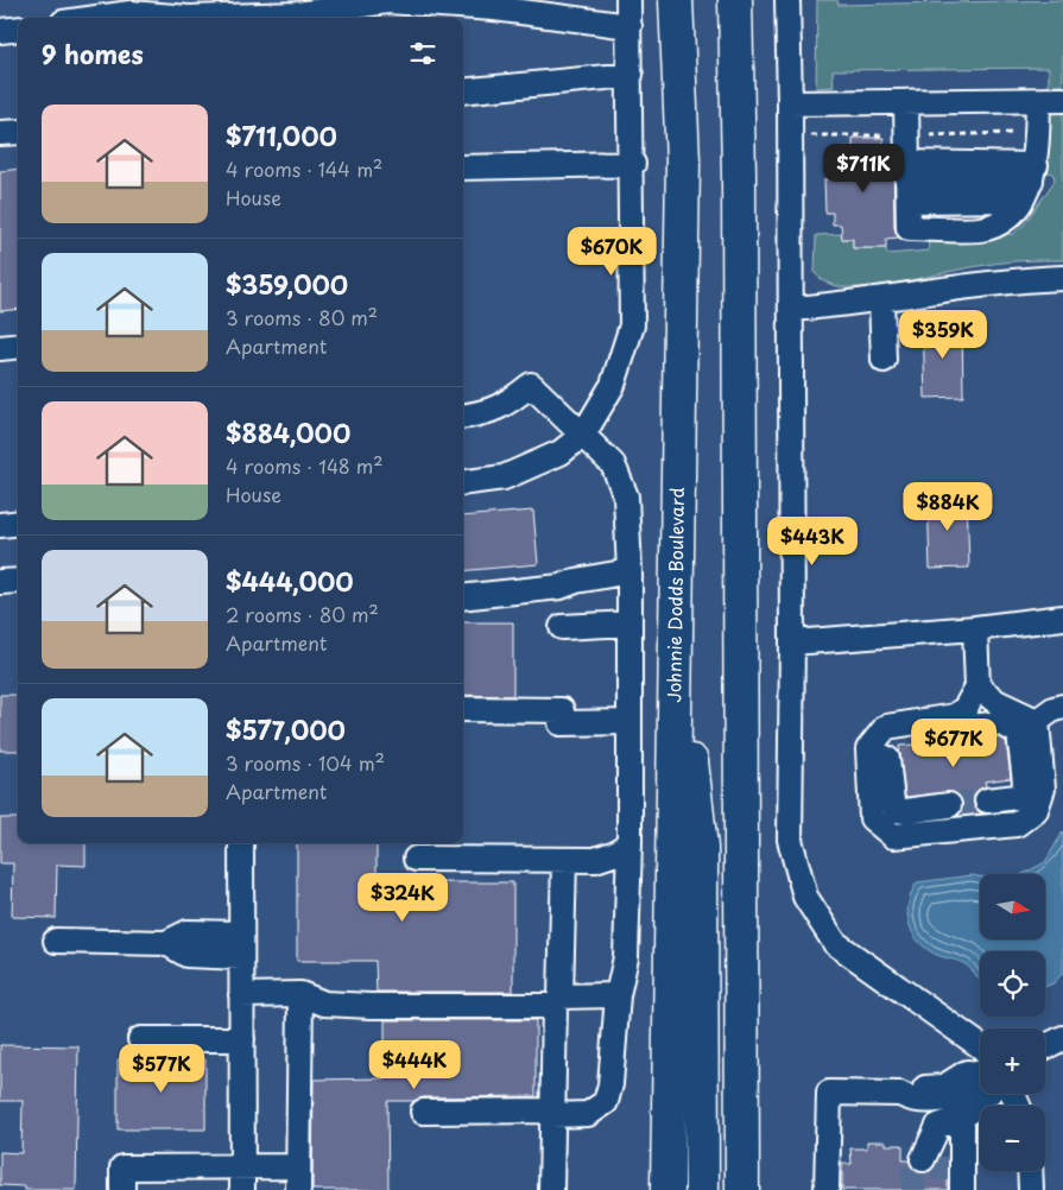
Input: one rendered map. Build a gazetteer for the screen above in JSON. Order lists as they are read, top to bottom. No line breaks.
{"streets":{"highway":["Johnnie Dodds Boulevard"]},"north":"right","page":{"heading":"9 homes","list":[{"name":"$711,000","note":"4 rooms · 144 m² · House"},{"name":"$359,000","note":"3 rooms · 80 m² · Apartment"},{"name":"$884,000","note":"4 rooms · 148 m² · House"},{"name":"$444,000","note":"2 rooms · 80 m² · Apartment"},{"name":"$577,000","note":"3 rooms · 104 m² · Apartment"}],"price":["$711K","$670K","$359K","$884K","$443K","$677K","$324K","$444K","$577K"],"map_buttons":["+","−"]}}
